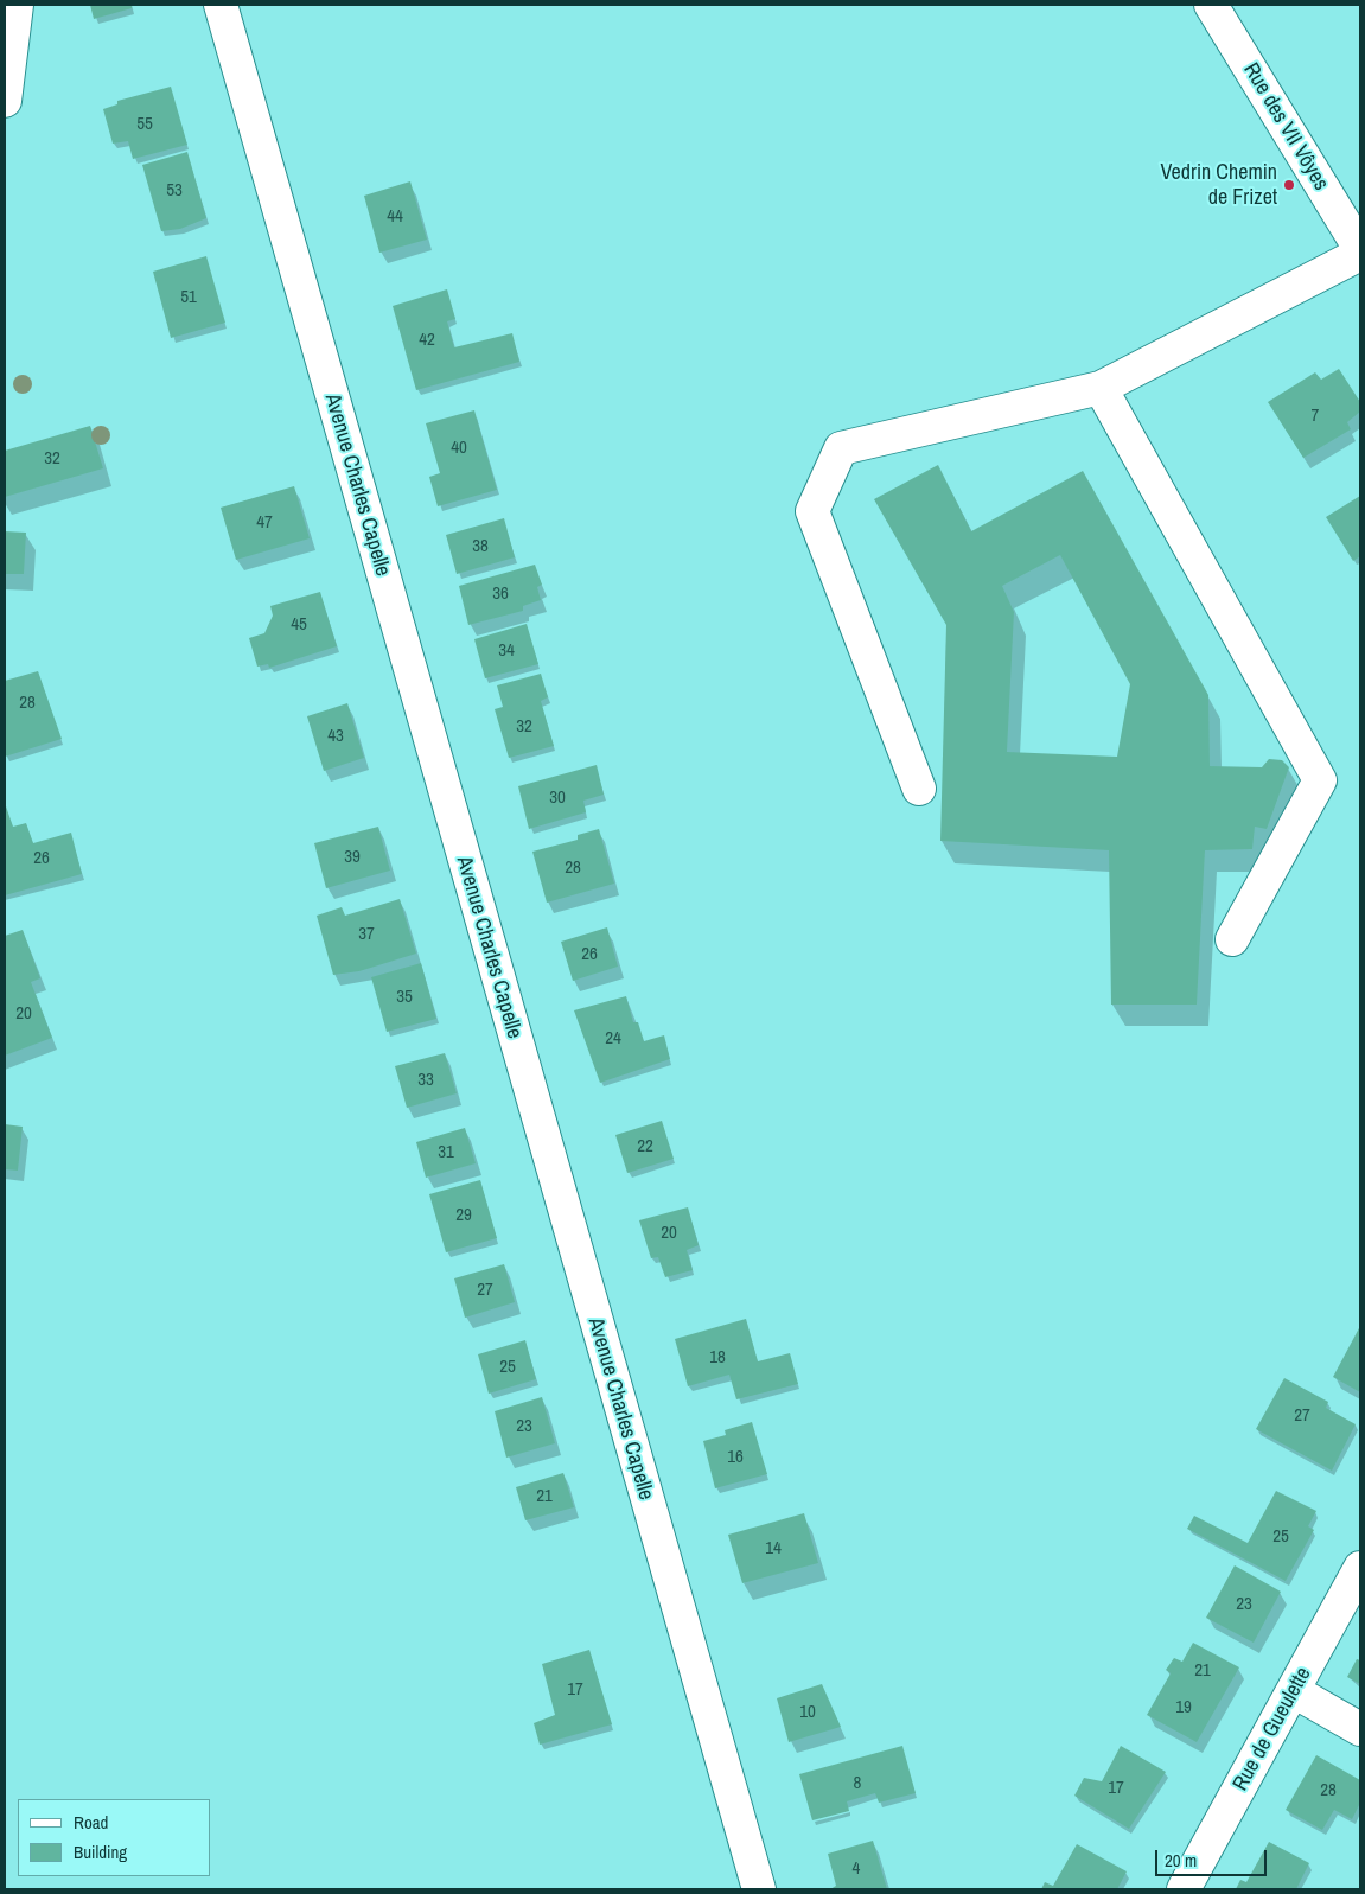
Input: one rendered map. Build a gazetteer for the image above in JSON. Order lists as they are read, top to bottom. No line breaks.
{"streets":{"street":["Rue des VII Vôyes","Avenue Charles Capelle","Rue de Gueulette"]},"places":["Vedrin Chemin de Frizet"],"house_numbers":["55","53","44","51","42","7","40","32","47","38","36","45","34","28","32","43","30","39","26","28","37","26","35","20","24","33","22","31","29","20","27","18","25","27","23","16","21","25","14","23","21","17","19","10","8","17","28","4"],"legend":["Road","Building"],"scale_bar":"20 m"}
